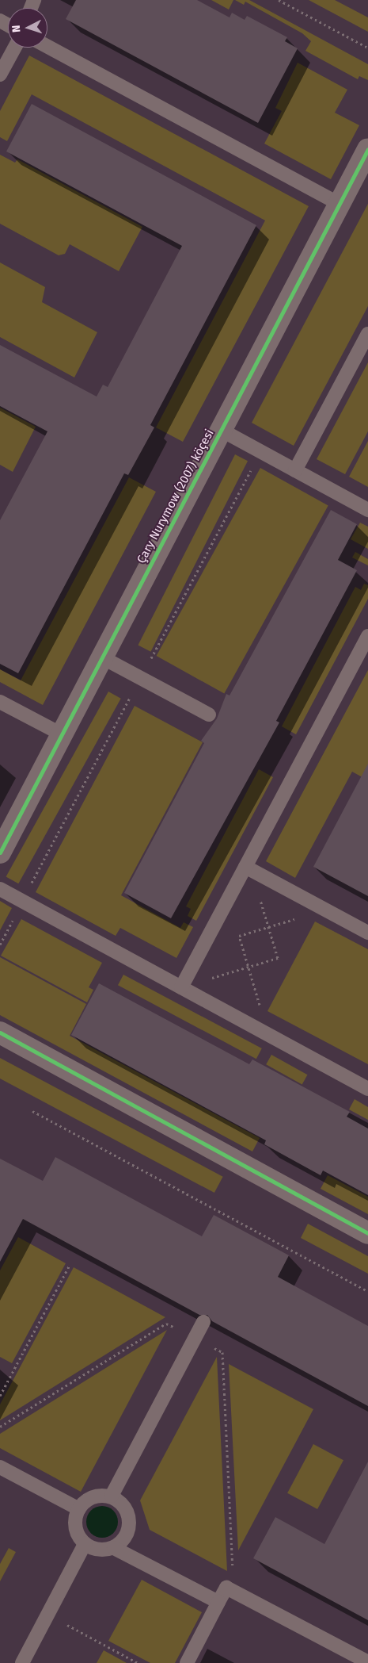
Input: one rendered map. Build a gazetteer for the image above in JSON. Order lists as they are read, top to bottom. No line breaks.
{"streets":{"street":["Çary Nurymow (2007) köçesi"]},"north":"left"}
